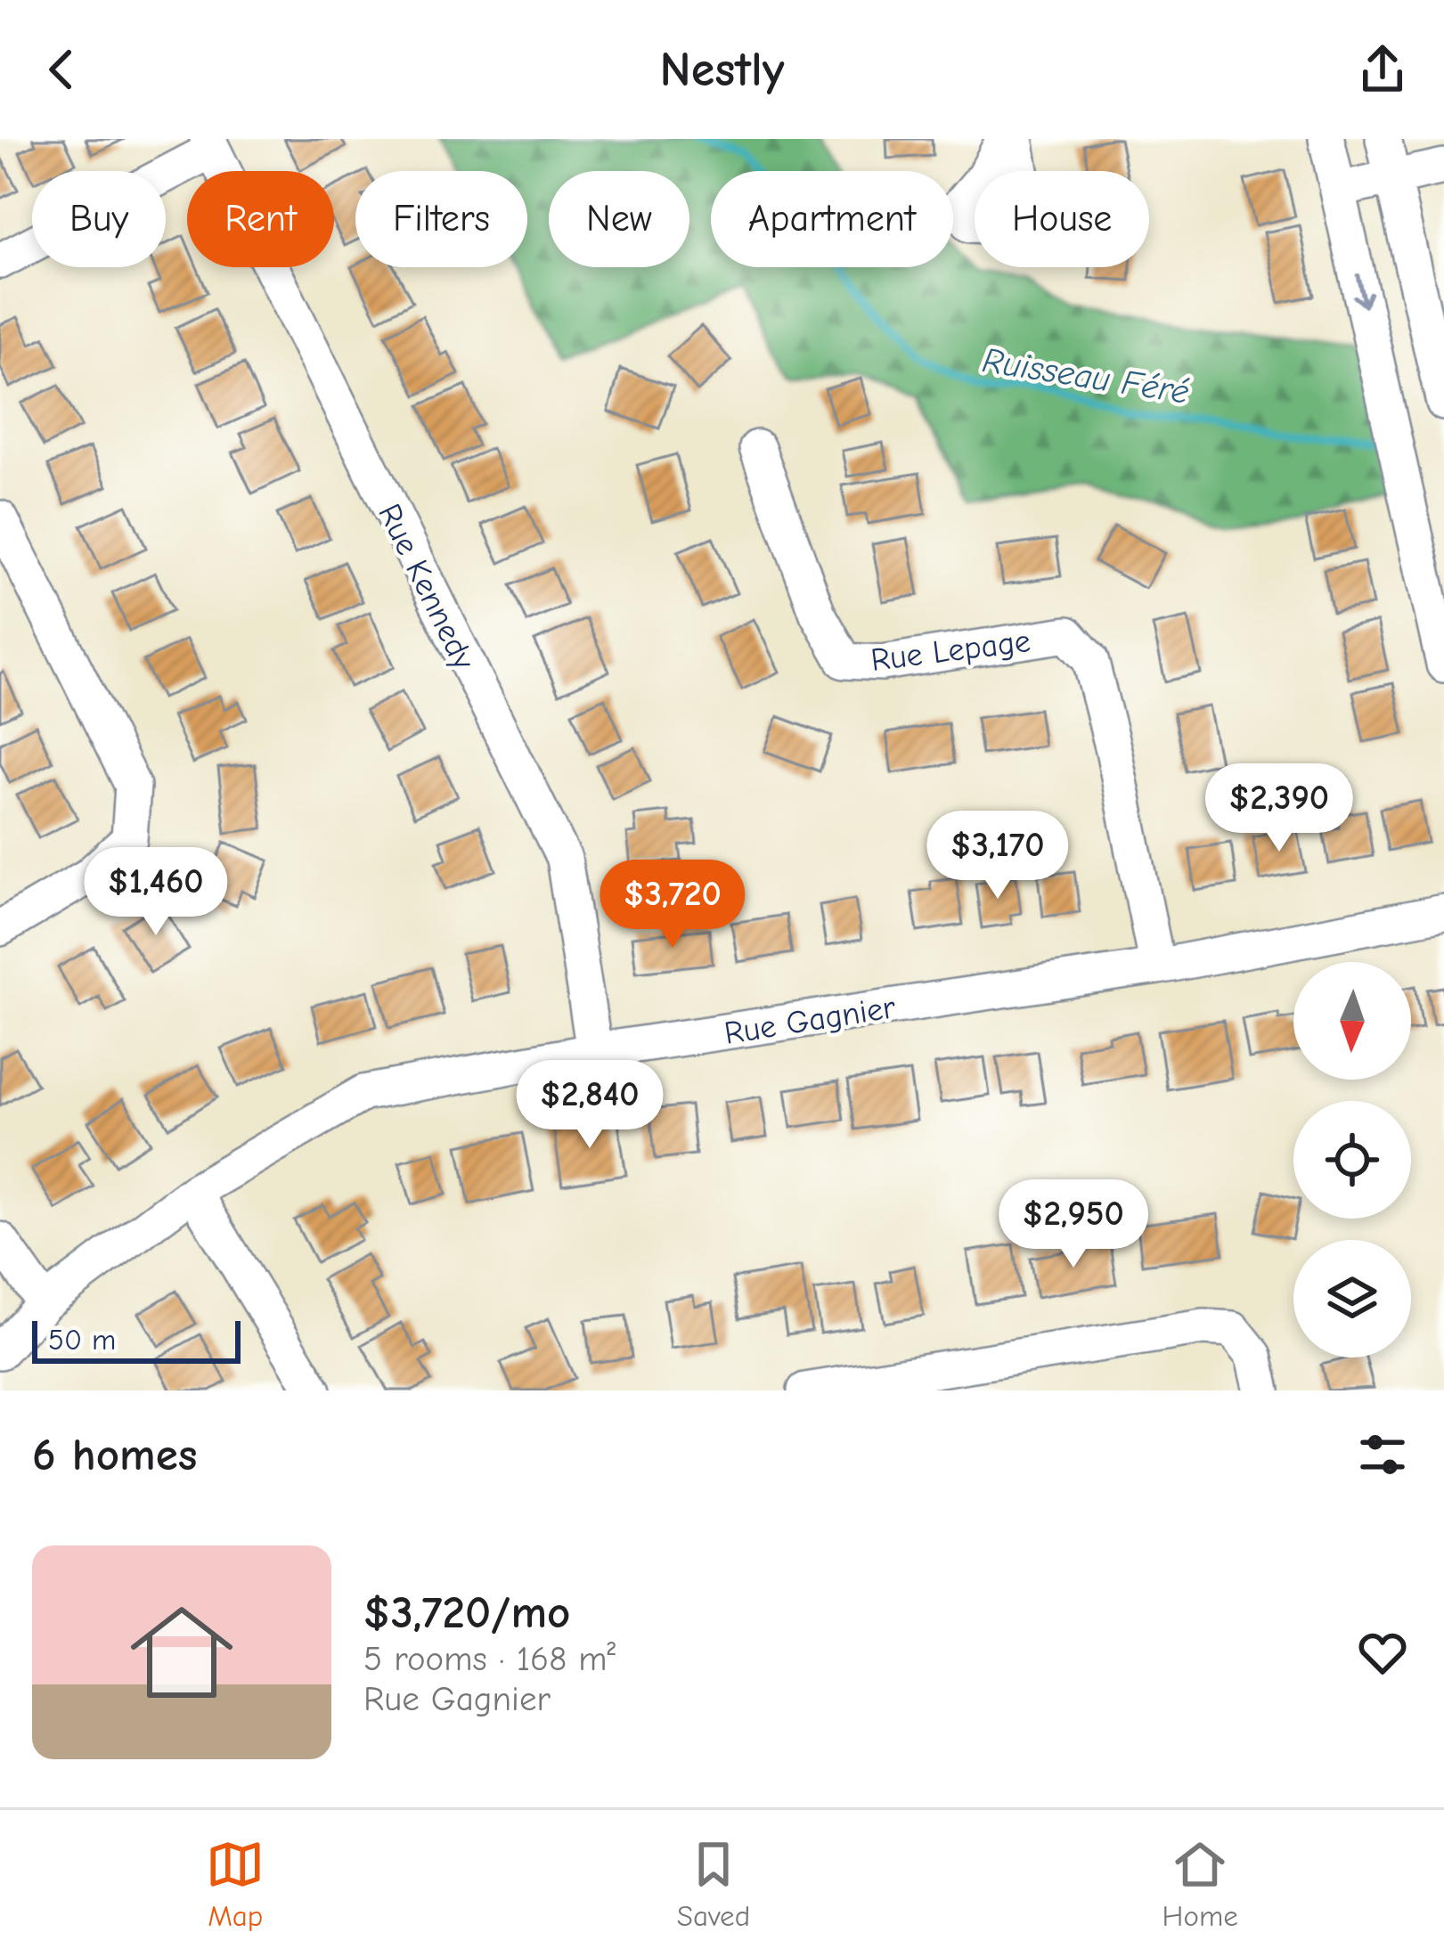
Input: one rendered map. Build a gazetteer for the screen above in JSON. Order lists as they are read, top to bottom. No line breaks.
{"streets":{"street":["Rue Kennedy","Rue Lepage","Rue Gagnier"]},"crossings":[["Rue Kennedy","Rue Gagnier"],["Rue Lepage","Rue Gagnier"]],"water":["Ruisseau Féré"],"scale_bar":"50 m","north":"bottom","page":{"header":"Nestly","chip":["Buy","Rent","Filters","New","Apartment","House"],"price":["$2,390","$3,170","$1,460","$3,720","$2,840","$2,950"],"scale":"50 m","heading":"6 homes","list":[{"name":"$3,720/mo","note":"5 rooms · 168 m² · Rue Gagnier"}],"tabs":["Map","Saved","Home"]}}
